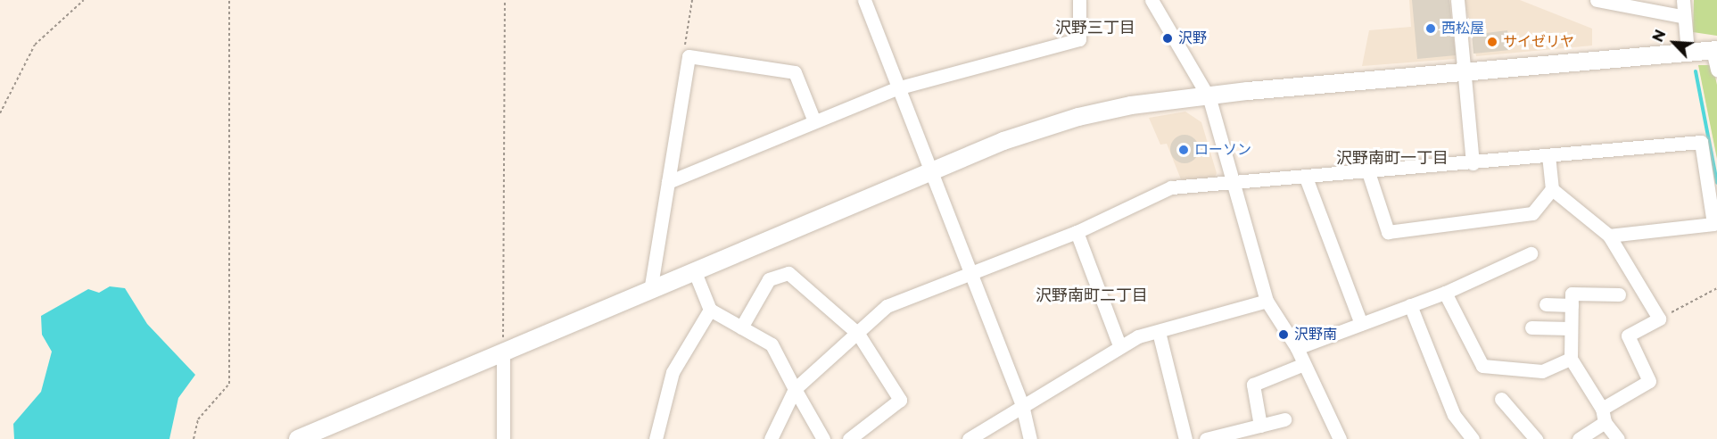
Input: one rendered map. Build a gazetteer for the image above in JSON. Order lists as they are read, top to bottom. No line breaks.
{"districts":["沢野三丁目","沢野南町一丁目","沢野南町二丁目"],"places":["西松屋","沢野","サイゼリヤ","ローソン","沢野南"],"north":"top left"}
